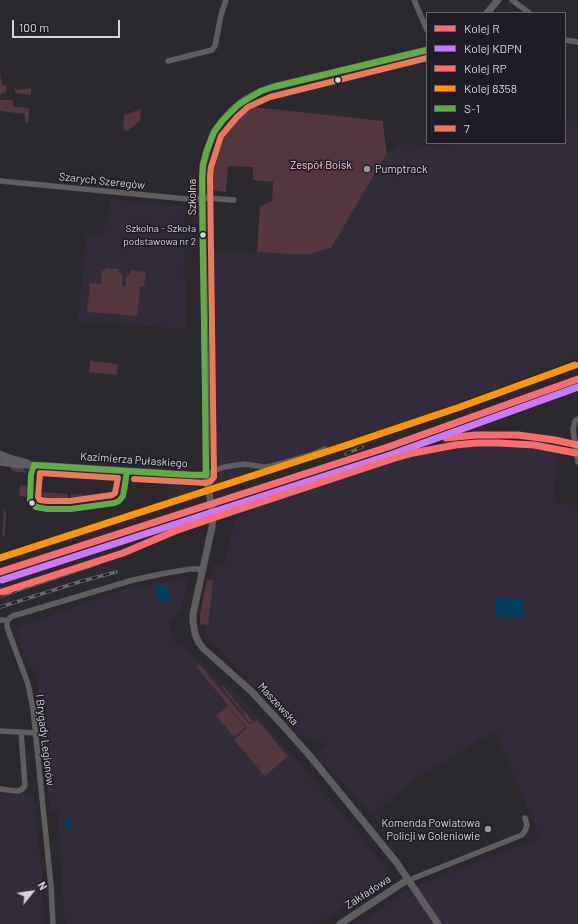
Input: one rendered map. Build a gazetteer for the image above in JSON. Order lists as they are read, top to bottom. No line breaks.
{"streets":{"street":["Szarych Szeregów","Szkolna","Kazimierza Pułaskiego","Maszewska","I Brygady Legionów","Zakładowa"]},"crossings":[["Szarych Szeregów","Szkolna"],["Szkolna","Kazimierza Pułaskiego"],["Szkolna","Maszewska"],["Kazimierza Pułaskiego","Maszewska"],["Maszewska","Zakładowa"]],"parks":["Zespół Boisk"],"places":["Pumptrack","Szkolna - Szkoła podstawowa nr 2","Komenda Powiatowa Policji w Goleniowie"],"lines":["transit line S-1","transit line 7","rail line 8358","rail line R","rail line KDPN","rail line RP"],"legend":["Kolej R","Kolej KDPN","Kolej RP","Kolej 8358","S-1","7"],"scale_bar":"100 m","north":"top right"}
